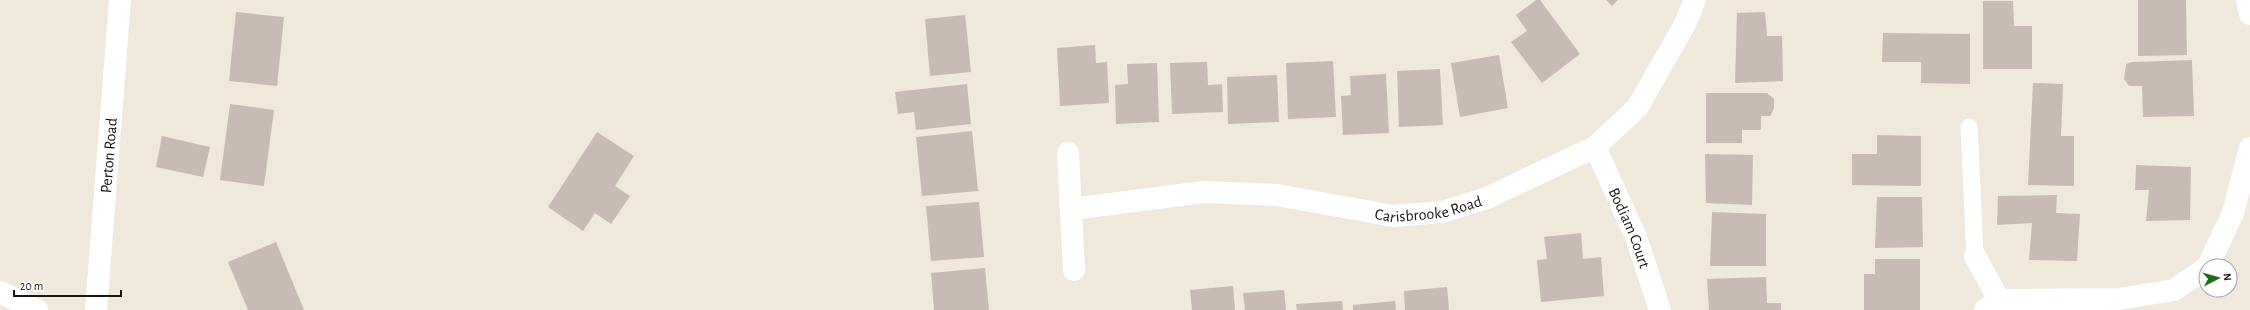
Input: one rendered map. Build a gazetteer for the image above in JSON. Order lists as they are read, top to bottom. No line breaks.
{"streets":{"street":["Perton Road","Carisbrooke Road","Bodiam Court"]},"crossings":[["Carisbrooke Road","Bodiam Court"]],"scale_bar":"20 m","north":"right"}
